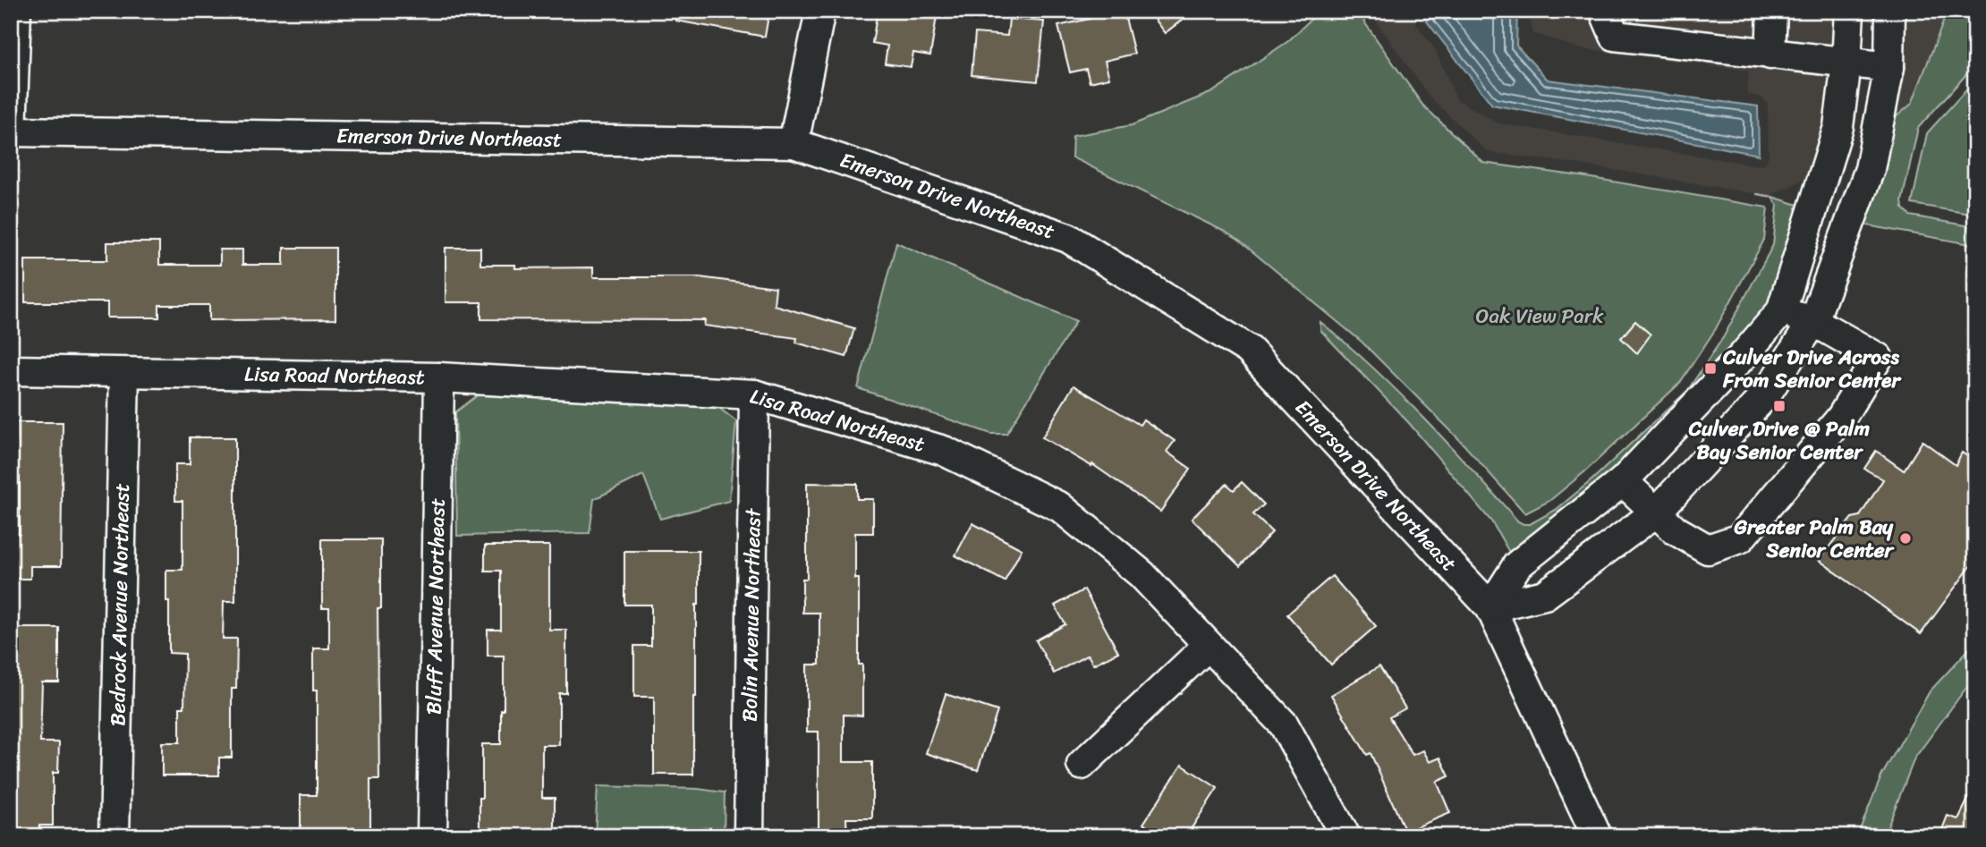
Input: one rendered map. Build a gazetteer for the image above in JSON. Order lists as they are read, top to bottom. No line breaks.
{"streets":{"street":["Emerson Drive Northeast","Lisa Road Northeast","Bedrock Avenue Northeast","Bluff Avenue Northeast","Bolin Avenue Northeast"]},"crossings":[["Lisa Road Northeast","Bedrock Avenue Northeast"],["Lisa Road Northeast","Bluff Avenue Northeast"],["Lisa Road Northeast","Bolin Avenue Northeast"]],"parks":["Oak View Park"],"places":{"transit":["Culver Drive Across From Senior Center","Culver Drive @ Palm Bay Senior Center"],"other":["Greater Palm Bay Senior Center"]}}
